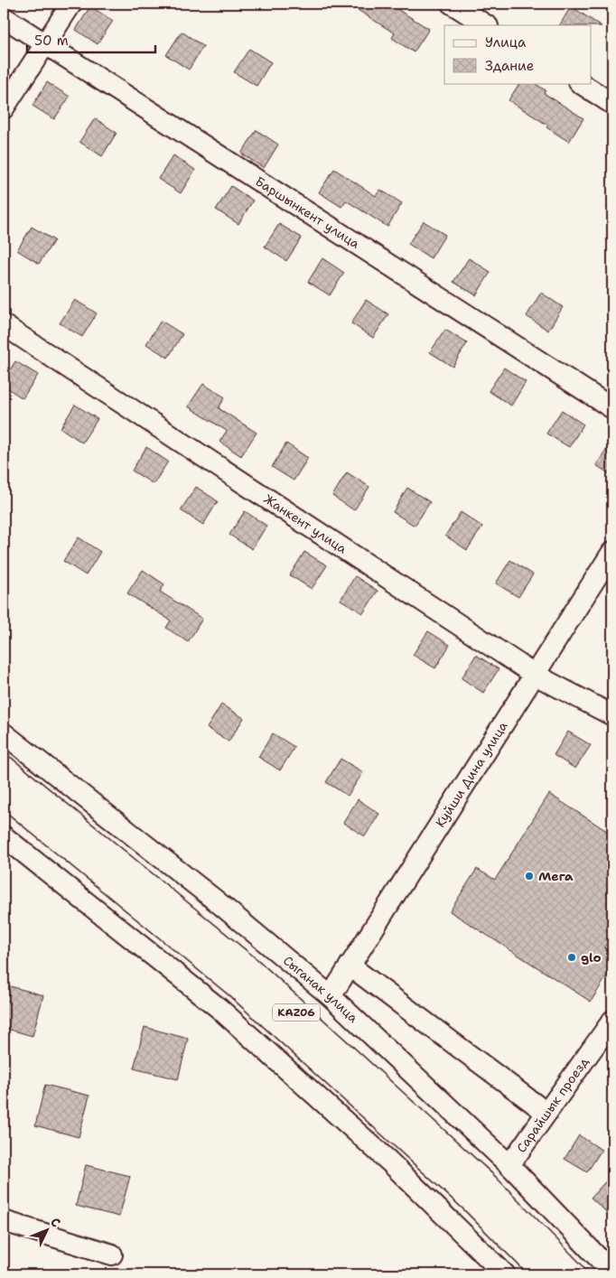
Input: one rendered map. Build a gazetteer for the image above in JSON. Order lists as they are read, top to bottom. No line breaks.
{"streets":{"highway":["KАZ06"],"street":["Баршынкент улица","Жанкент улица","Куйши Дина улица","Сыганак улица","Сарайшык проезд"]},"crossings":[["Жанкент улица","Куйши Дина улица"],["Куйши Дина улица","Сыганак улица"],["Сыганак улица","Сарайшык проезд"]],"places":["Мега","glo"],"legend":["Улица","Здание"],"scale_bar":"50 m","north":"top right"}
